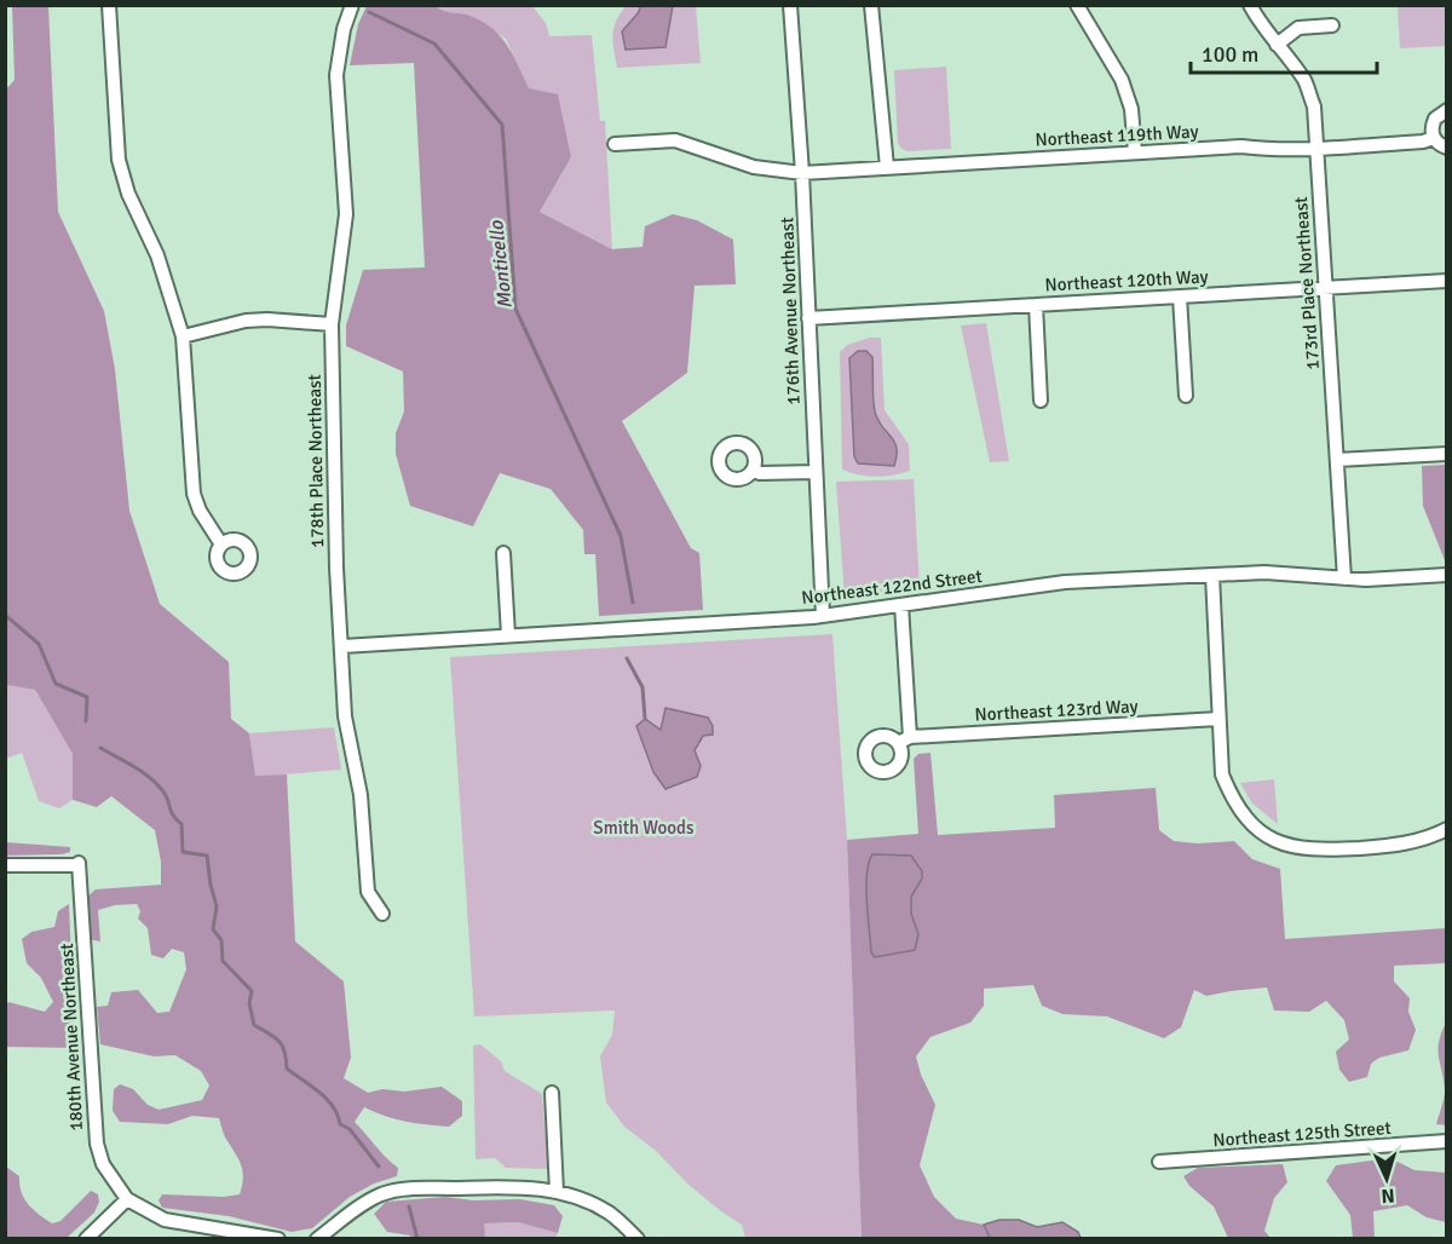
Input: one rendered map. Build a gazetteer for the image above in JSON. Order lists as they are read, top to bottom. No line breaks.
{"streets":{"street":["Northeast 119th Way","Northeast 120th Way","173rd Place Northeast","176th Avenue Northeast","178th Place Northeast","Northeast 122nd Street","Northeast 123rd Way","180th Avenue Northeast","Northeast 125th Street"]},"crossings":[["Northeast 119th Way","173rd Place Northeast"],["Northeast 119th Way","176th Avenue Northeast"],["Northeast 120th Way","173rd Place Northeast"],["Northeast 120th Way","176th Avenue Northeast"],["173rd Place Northeast","Northeast 122nd Street"],["176th Avenue Northeast","Northeast 122nd Street"],["178th Place Northeast","Northeast 122nd Street"],["Northeast 122nd Street","Northeast 123rd Way"]],"water":["Monticello"],"parks":["Smith Woods"],"scale_bar":"100 m","north":"bottom"}
